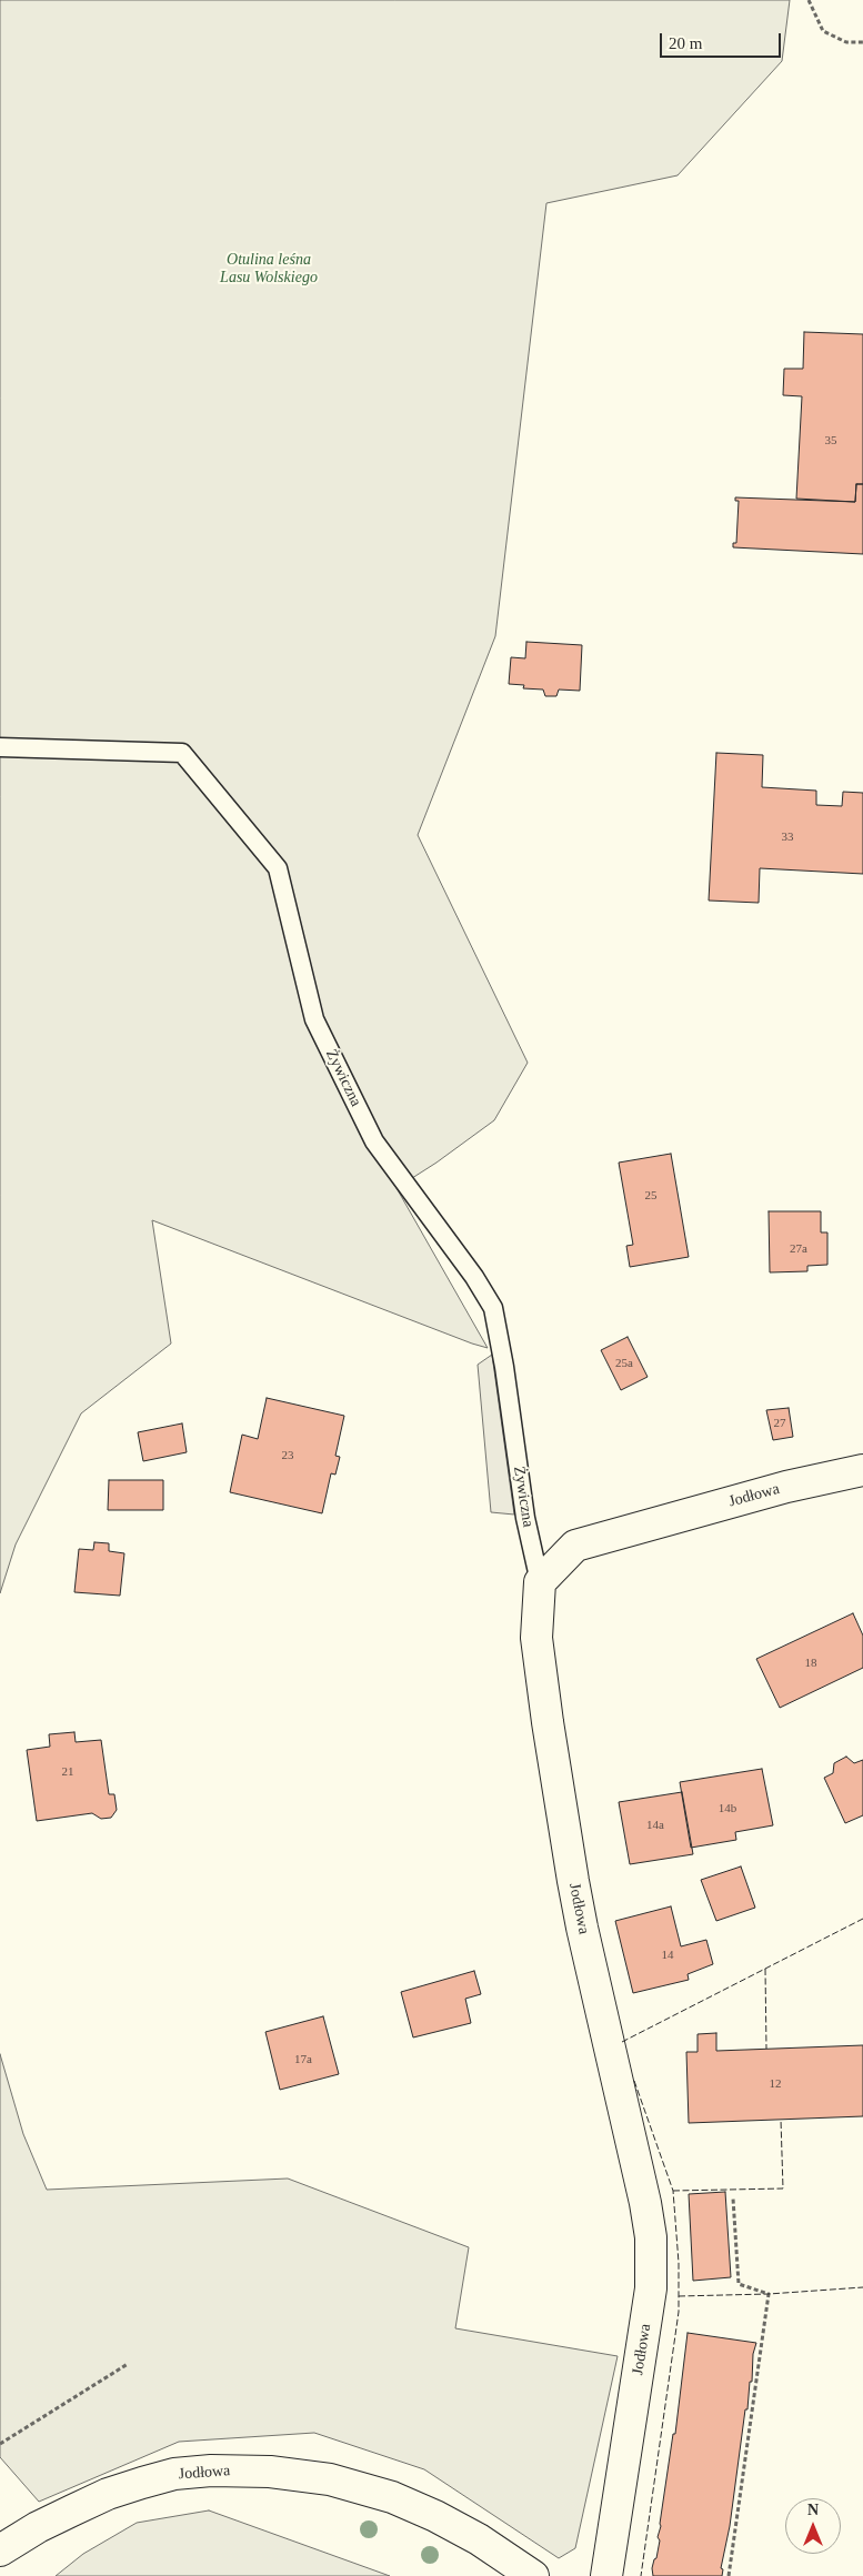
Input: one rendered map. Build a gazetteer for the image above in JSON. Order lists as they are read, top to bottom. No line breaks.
{"streets":{"street":["Jodłowa"],"lane":["Żywiczna"]},"crossings":[["Żywiczna","Jodłowa"]],"parks":["Otulina leśna Lasu Wolskiego"],"house_numbers":["35","33","25","27a","25a","27","23","18","21","14b","14a","14","17a","12"],"scale_bar":"20 m","north":"top"}
